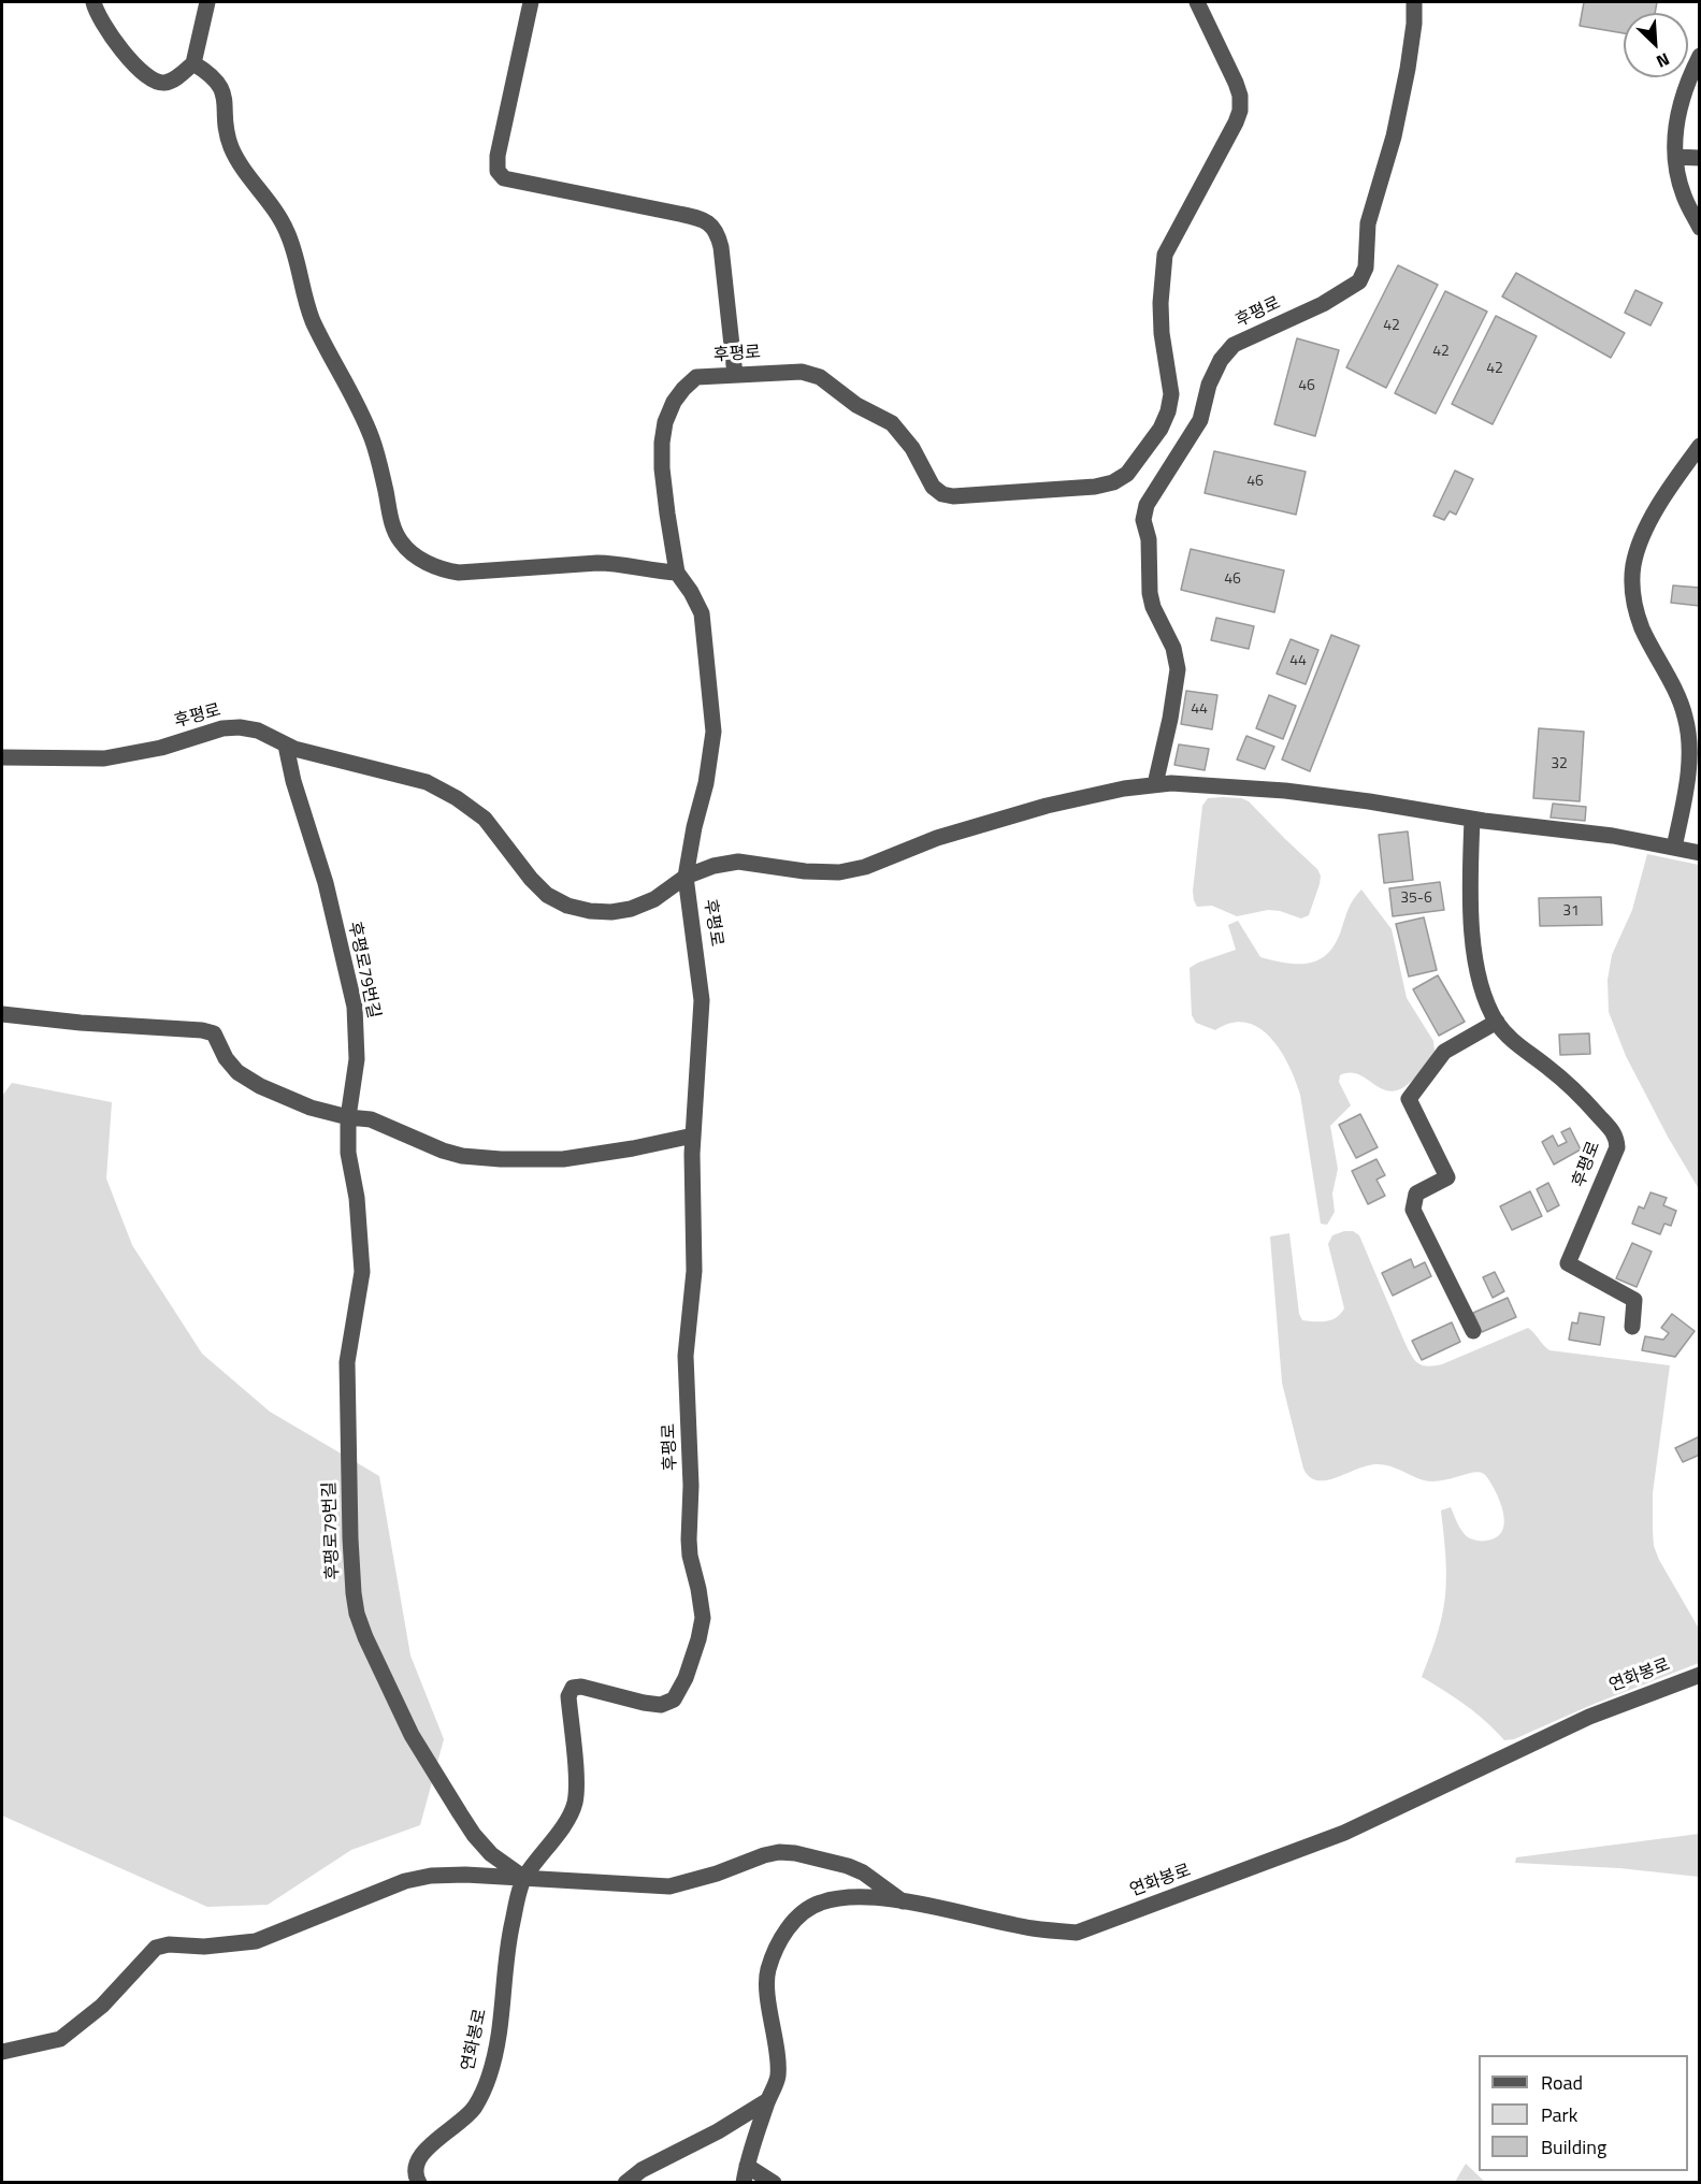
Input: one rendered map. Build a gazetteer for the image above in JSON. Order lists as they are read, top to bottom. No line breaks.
{"streets":{"street":["후평로","후평로79번길","연화봉로"]},"crossings":[["후평로","후평로79번길"],["후평로","연화봉로"],["후평로79번길","연화봉로"]],"house_numbers":["42","42","42","46","46","46","44","44","32","35-6","31"],"legend":["Road","Park","Building"],"north":"bottom right"}
